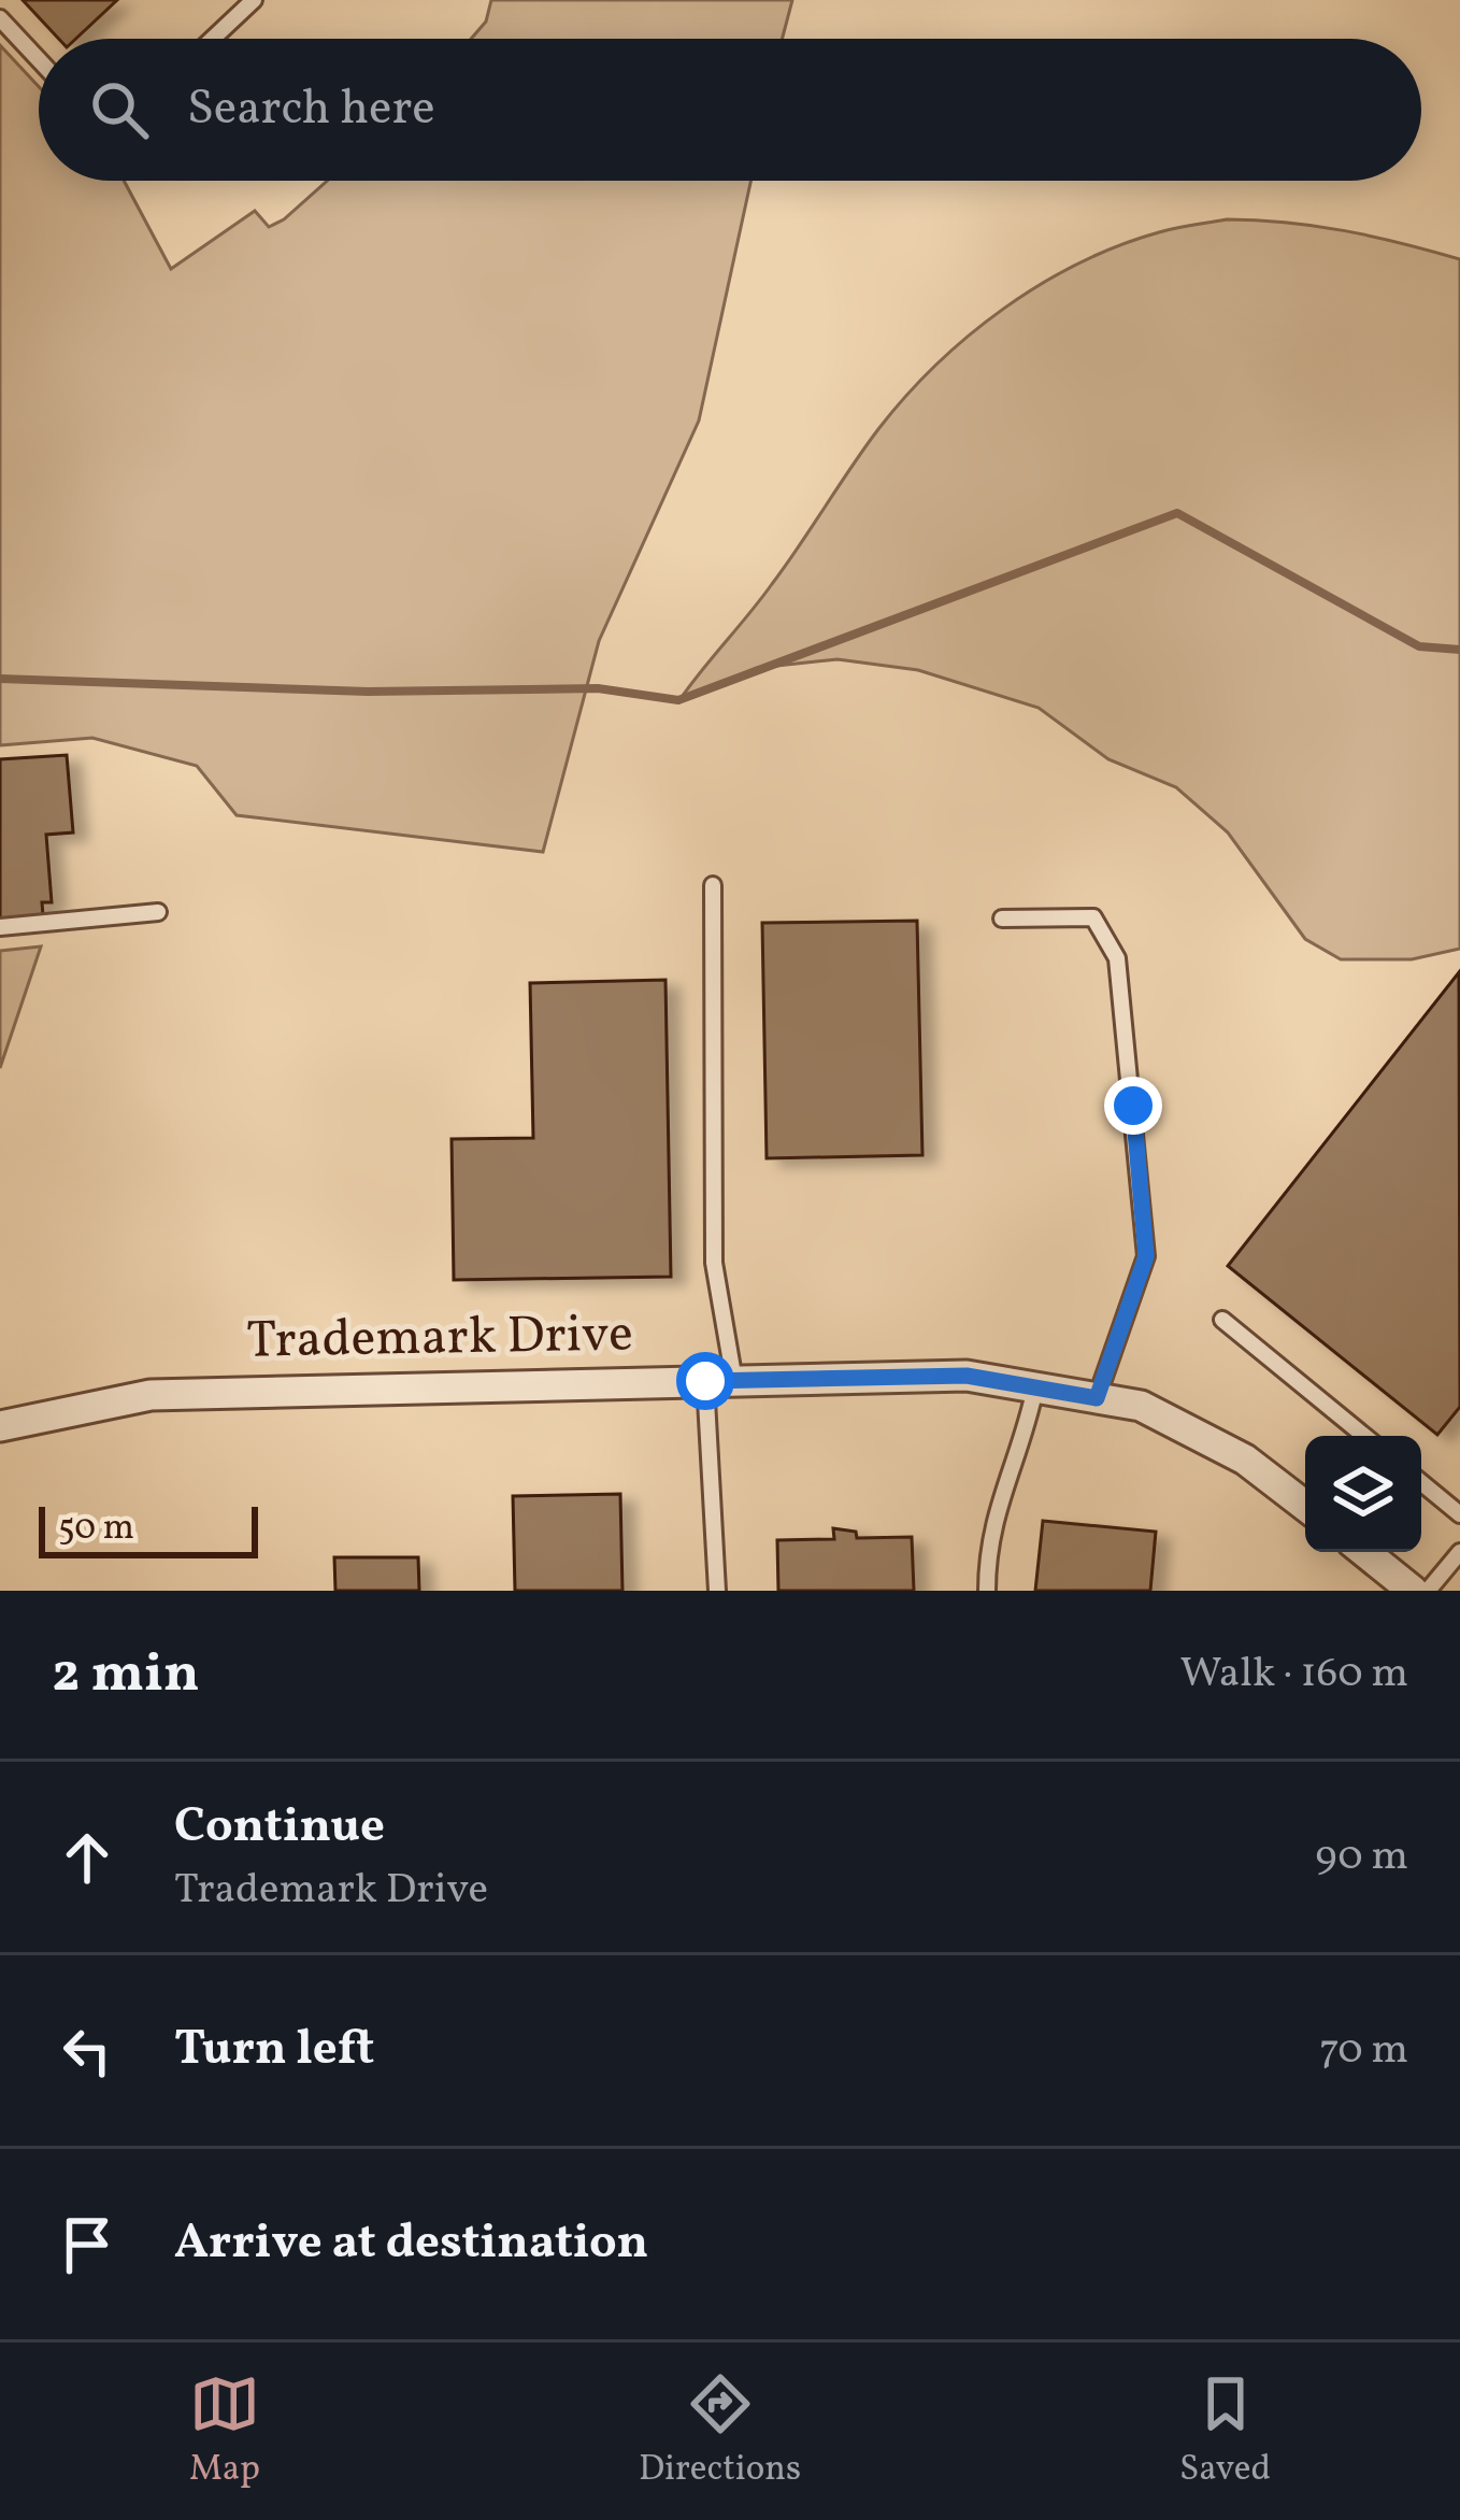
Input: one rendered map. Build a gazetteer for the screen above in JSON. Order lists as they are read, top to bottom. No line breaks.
{"streets":{"street":["Trademark Drive"]},"scale_bar":"50 m","page":{"search":"Search here","scale":"50 m","heading":["2 min","Walk · 160 m"],"list":[["Continue","Trademark Drive","90 m"],["Turn left","70 m"],"Arrive at destination"],"nav":["Map","Directions","Saved"]}}
